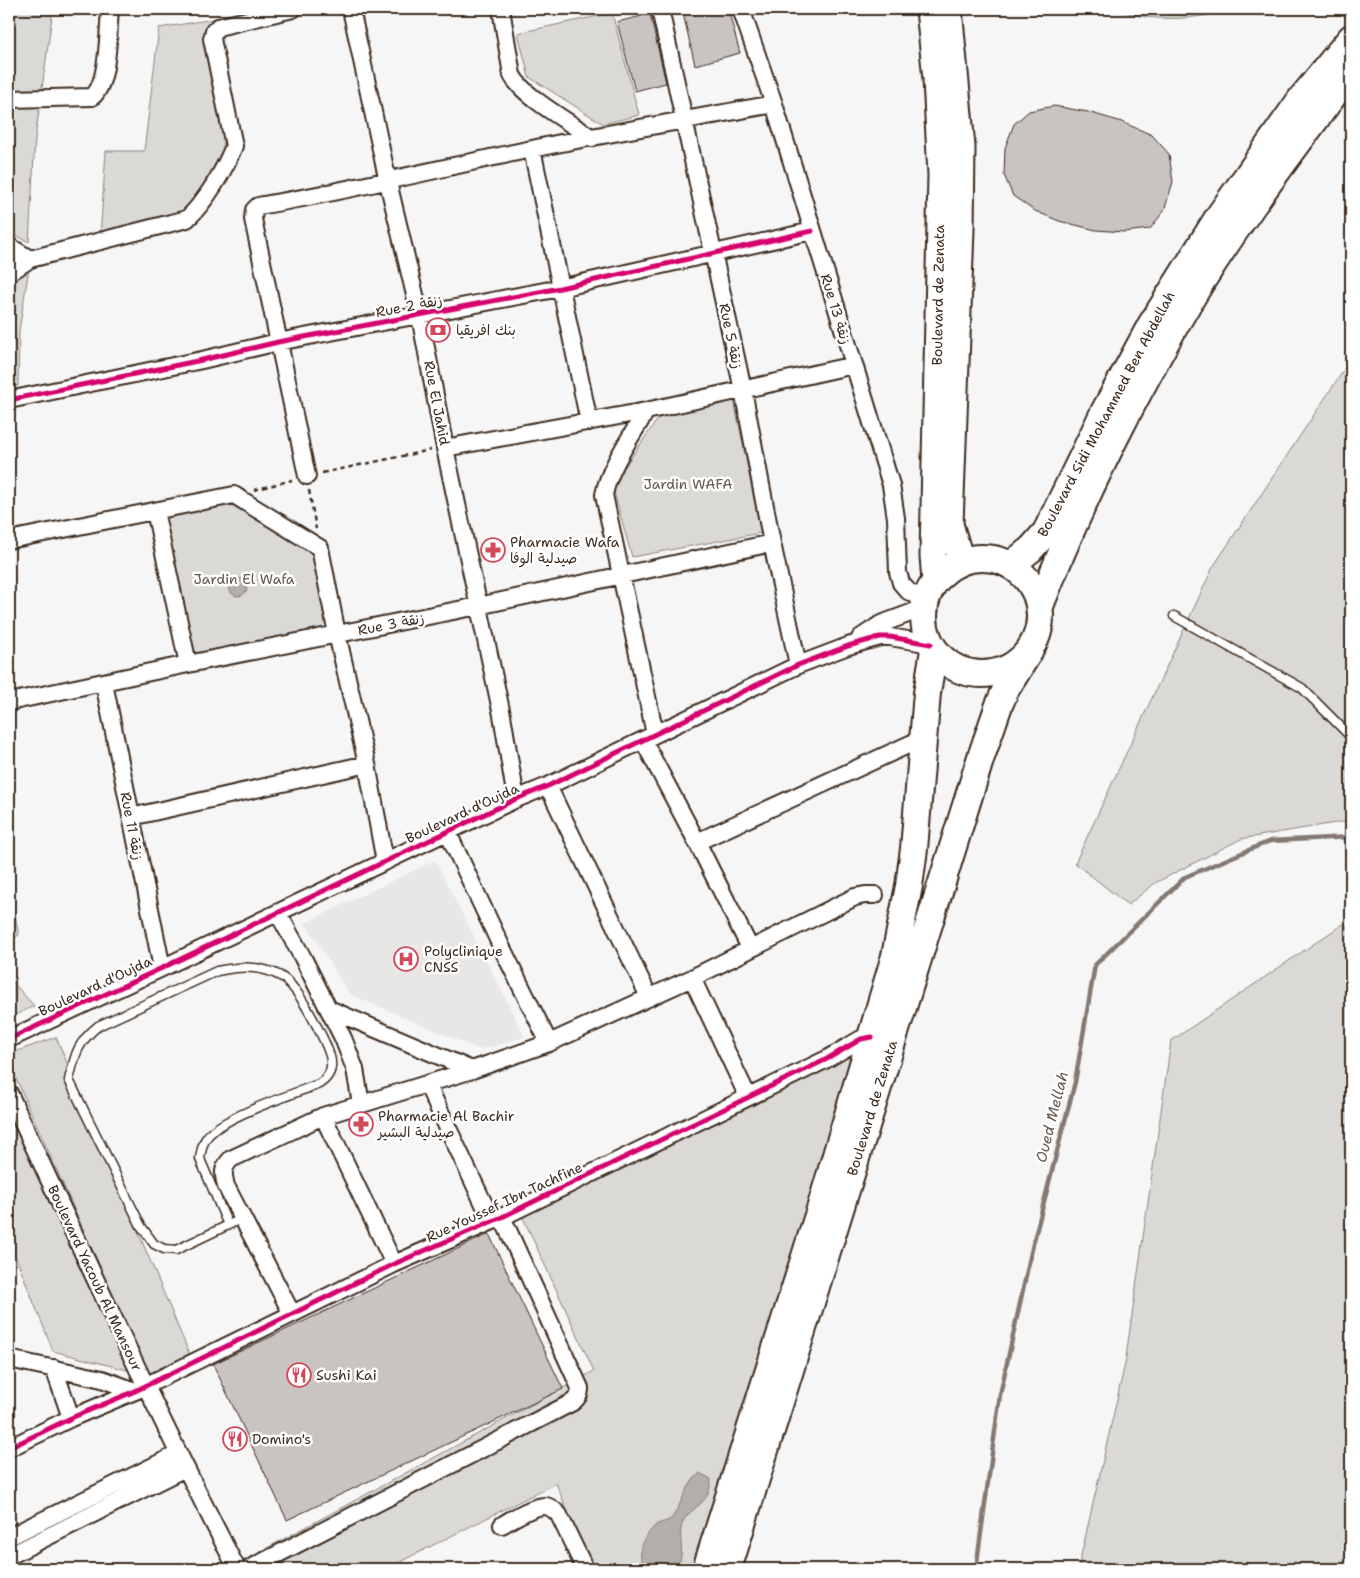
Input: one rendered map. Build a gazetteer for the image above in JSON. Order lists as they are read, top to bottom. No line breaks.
{"streets":{"highway":["Boulevard de Zenata","Boulevard Sidi Mohammed Ben Abdellah"],"street":["Rue 2 زنقة","Rue 13 زنقة","Rue 5 زنقة","Rue El Jahid","Rue 3 زنقة","Boulevard d'Oujda","Rue 11 زنقة","Rue Youssef Ibn Tachfine","Boulevard Yacoub Al Mansour"]},"crossings":[["Boulevard de Zenata","Rue 13 زنقة"],["Boulevard de Zenata","Boulevard Sidi Mohammed Ben Abdellah"],["Boulevard de Zenata","Boulevard d'Oujda"],["Boulevard de Zenata","Rue Youssef Ibn Tachfine"],["Rue 2 زنقة","Rue 13 زنقة"],["Rue 2 زنقة","Rue 5 زنقة"],["Rue 2 زنقة","Rue El Jahid"],["Rue 13 زنقة","Boulevard Sidi Mohammed Ben Abdellah"],["Rue 13 زنقة","Boulevard d'Oujda"],["Rue 5 زنقة","Rue 3 زنقة"],["Rue 5 زنقة","Boulevard d'Oujda"],["Rue El Jahid","Rue 3 زنقة"],["Rue El Jahid","Boulevard d'Oujda"],["Boulevard Sidi Mohammed Ben Abdellah","Boulevard d'Oujda"],["Rue 3 زنقة","Rue 11 زنقة"],["Boulevard d'Oujda","Rue 11 زنقة"],["Rue Youssef Ibn Tachfine","Boulevard Yacoub Al Mansour"]],"water":["Oued Mellah"],"parks":["Jardin WAFA","Jardin El Wafa"],"places":{"bank":["بنك افريقيا"],"pharmacy":["Pharmacie Wafa صيدلية الوفا","Pharmacie Al Bachir صيدلية البشير"],"hospital":["Polyclinique CNSS"],"restaurant":["Sushi Kai","Domino's"]}}
